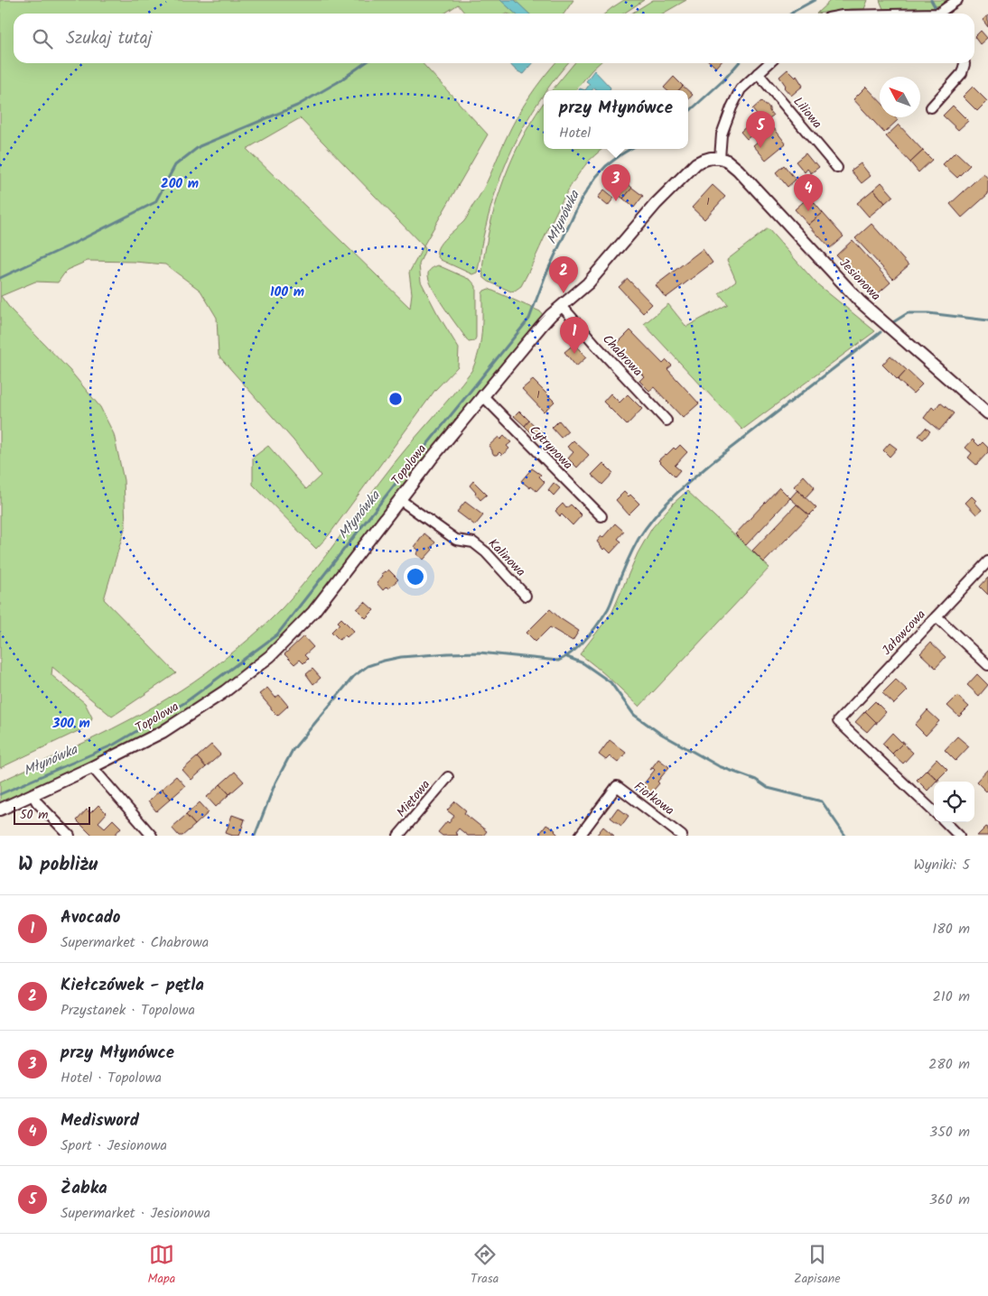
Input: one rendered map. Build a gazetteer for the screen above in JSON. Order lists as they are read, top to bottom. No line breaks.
{"streets":{"street":["Liliowa","Jesionowa","Chabrowa","Cytrynowa","Topolowa","Kalinowa","Jałowcowa","Miętowa","Fiołkowa"]},"crossings":[["Jesionowa","Topolowa"],["Chabrowa","Topolowa"],["Cytrynowa","Topolowa"],["Topolowa","Kalinowa"]],"water":["Młynówka"],"house_numbers":["1","1"],"scale_bar":"50 m","north":"top left","page":{"search":"Szukaj tutaj","popup":["przy Młynówce","Hotel"],"pins":["5","3","4","2","1"],"scale":"50 m","heading":["W pobliżu","Wyniki: 5"],"list":[{"mark":"1","name":"Avocado","note":"Supermarket · Chabrowa","value":"180 m"},{"mark":"2","name":"Kiełczówek - pętla","note":"Przystanek · Topolowa","value":"210 m"},{"mark":"3","name":"przy Młynówce","note":"Hotel · Topolowa","value":"280 m"},{"mark":"4","name":"Medisword","note":"Sport · Jesionowa","value":"350 m"},{"mark":"5","name":"Żabka","note":"Supermarket · Jesionowa","value":"360 m"}],"nav":["Mapa","Trasa","Zapisane"]},"rings":["200 m","100 m","300 m"]}
